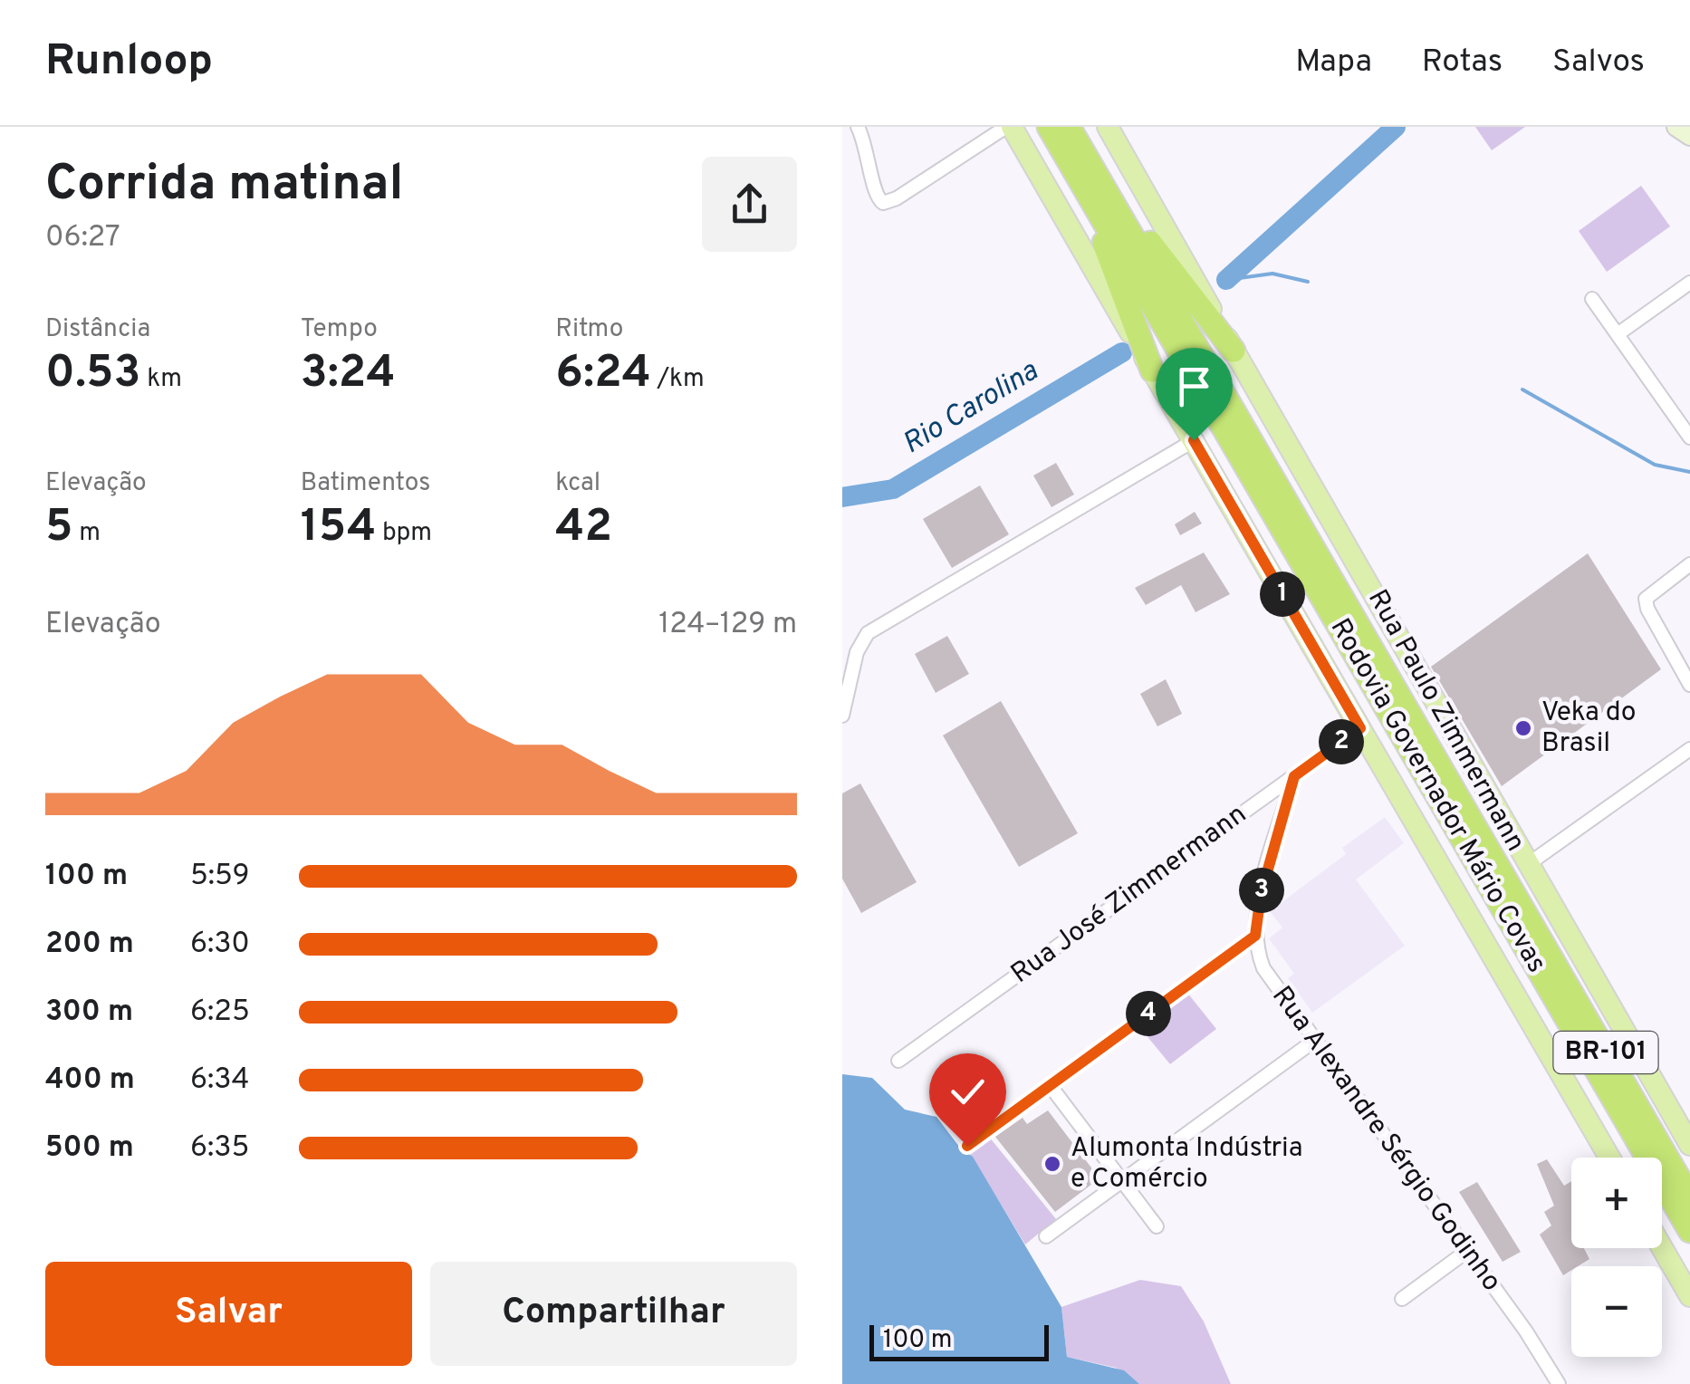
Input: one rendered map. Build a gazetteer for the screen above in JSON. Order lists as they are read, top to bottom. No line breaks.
{"streets":{"highway":["Rodovia Governador Mário Covas","BR-101"],"main road":["Rua Paulo Zimmermann"],"street":["Rua José Zimmermann","Rua Alexandre Sérgio Godinho"]},"crossings":[["Rua José Zimmermann","Rua Alexandre Sérgio Godinho"]],"water":["Rio Carolina"],"places":["Veka do Brasil","Alumonta Indústria e Comércio"],"scale_bar":"100 m","page":{"header":"Runloop","nav":["Mapa","Rotas","Salvos"],"heading":["Corrida matinal","06:27"],"stats":[["Distância","0.53 km"],["Tempo","3:24"],["Ritmo","6:24 /km"],["Elevação","5 m"],["Batimentos","154 bpm"],["kcal","42"]],"pins":["1","2","3","4"],"chart":["Elevação","124–129 m"],"list":[{"name":"100 m","note":"5:59"},{"name":"200 m","note":"6:30"},{"name":"300 m","note":"6:25"},{"name":"400 m","note":"6:34"},{"name":"500 m","note":"6:35"}],"map_buttons":["+","−"],"buttons":["Salvar","Compartilhar"],"scale":"100 m"}}
